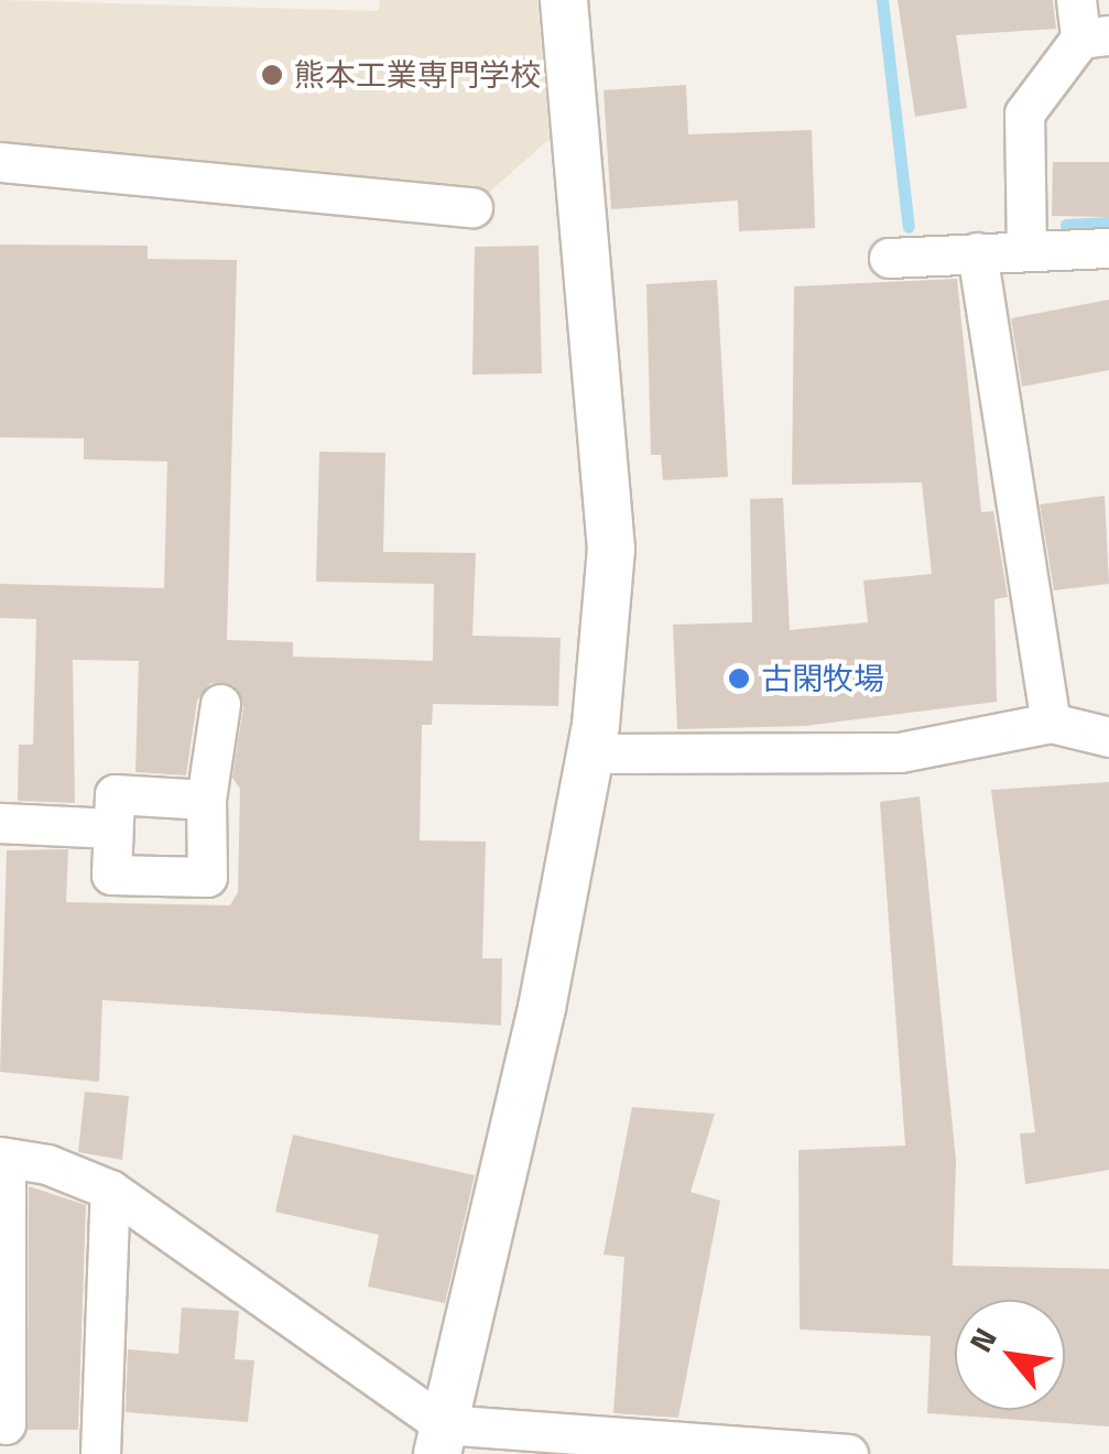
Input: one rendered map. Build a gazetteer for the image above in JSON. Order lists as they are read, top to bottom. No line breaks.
{"places":["熊本工業専門学校","古閑牧場"],"north":"top left"}
